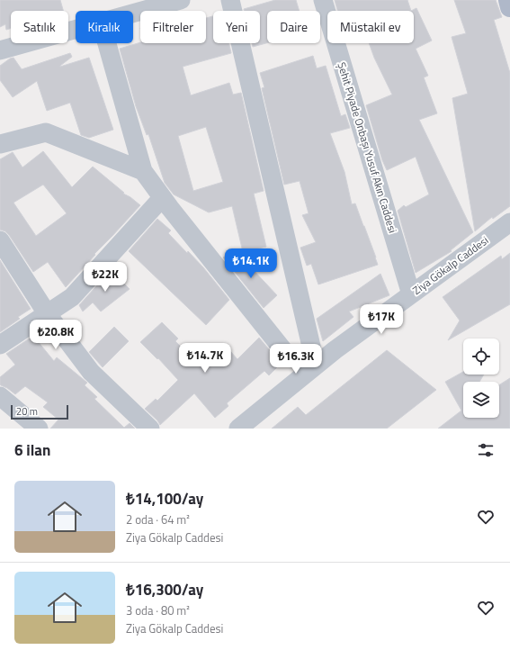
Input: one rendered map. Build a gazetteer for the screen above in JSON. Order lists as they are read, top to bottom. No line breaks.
{"streets":{"street":["Şehit Piyade Onbaşı Yusuf Akın Caddesi","Ziya Gökalp Caddesi"]},"crossings":[["Şehit Piyade Onbaşı Yusuf Akın Caddesi","Ziya Gökalp Caddesi"]],"scale_bar":"20 m","page":{"chip":["Satılık","Kiralık","Filtreler","Yeni","Daire","Müstakil ev"],"price":["₺14.1K","₺22K","₺17K","₺20.8K","₺14.7K","₺16.3K"],"scale":"20 m","heading":"6 ilan","list":[{"name":"₺14,100/ay","note":"2 oda · 64 m² · Ziya Gökalp Caddesi"},{"name":"₺16,300/ay","note":"3 oda · 80 m² · Ziya Gökalp Caddesi"}]}}
